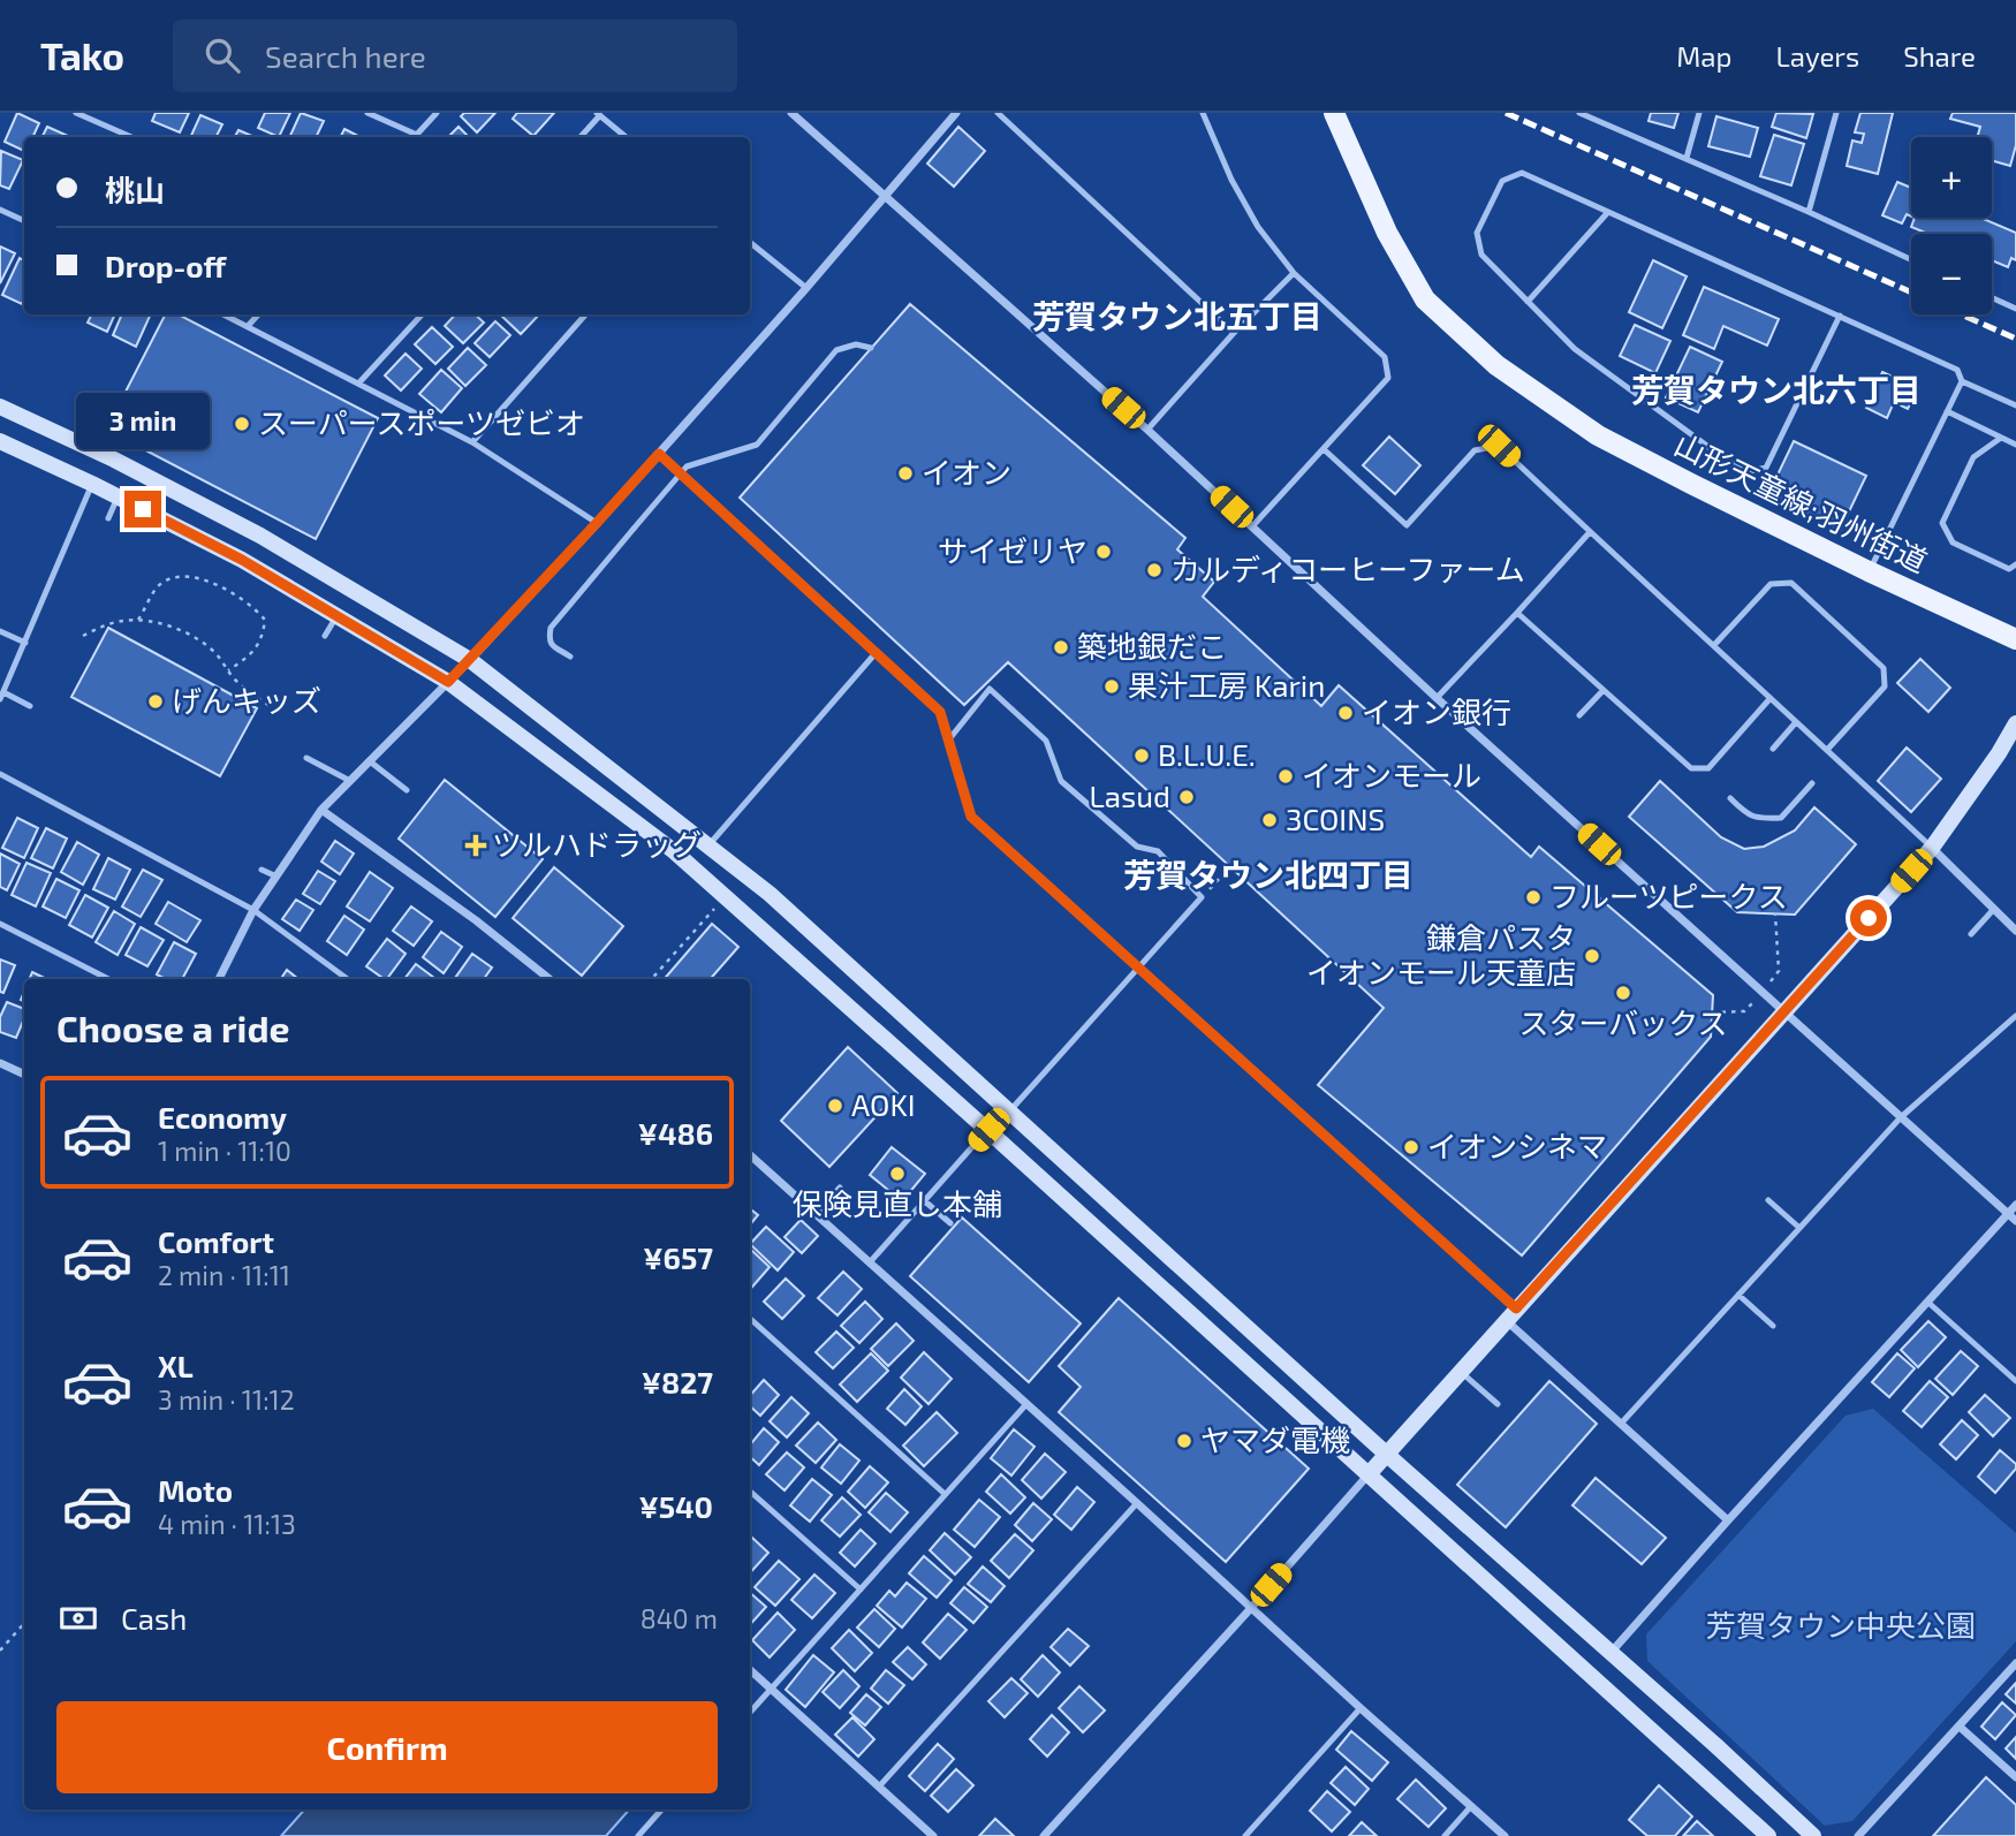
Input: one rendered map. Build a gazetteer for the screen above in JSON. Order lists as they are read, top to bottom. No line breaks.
{"streets":{"main road":["山形天童線;羽州街道"]},"districts":["芳賀タウン北五丁目","芳賀タウン北六丁目","芳賀タウン北四丁目"],"parks":["芳賀タウン中央公園"],"places":{"other":["スーパースポーツゼビオ","イオン","サイゼリヤ","カルディコーヒーファーム","築地銀だこ","果汁工房 Karin","げんキッズ","イオン銀行","B.L.U.E.","イオンモール","Lasud","3COINS","フルーツピークス","鎌倉パスタ イオンモール天童店","スターバックス","AOKI","イオンシネマ","保険見直し本舗","ヤマダ電機"],"health":["ツルハドラッグ"]},"page":{"header":"Tako","search":"Search here","nav":["Map","Layers","Share"],"map_buttons":["+","−"],"banner":["桃山","Drop-off"],"bubble":"3 min","heading":"Choose a ride","list":[{"name":"Economy","note":"1 min · 11:10","value":"¥486"},{"name":"Comfort","note":"2 min · 11:11","value":"¥657"},{"name":"XL","note":"3 min · 11:12","value":"¥827"},{"name":"Moto","note":"4 min · 11:13","value":"¥540"}],"pay":["Cash","840 m"],"buttons":"Confirm"}}
